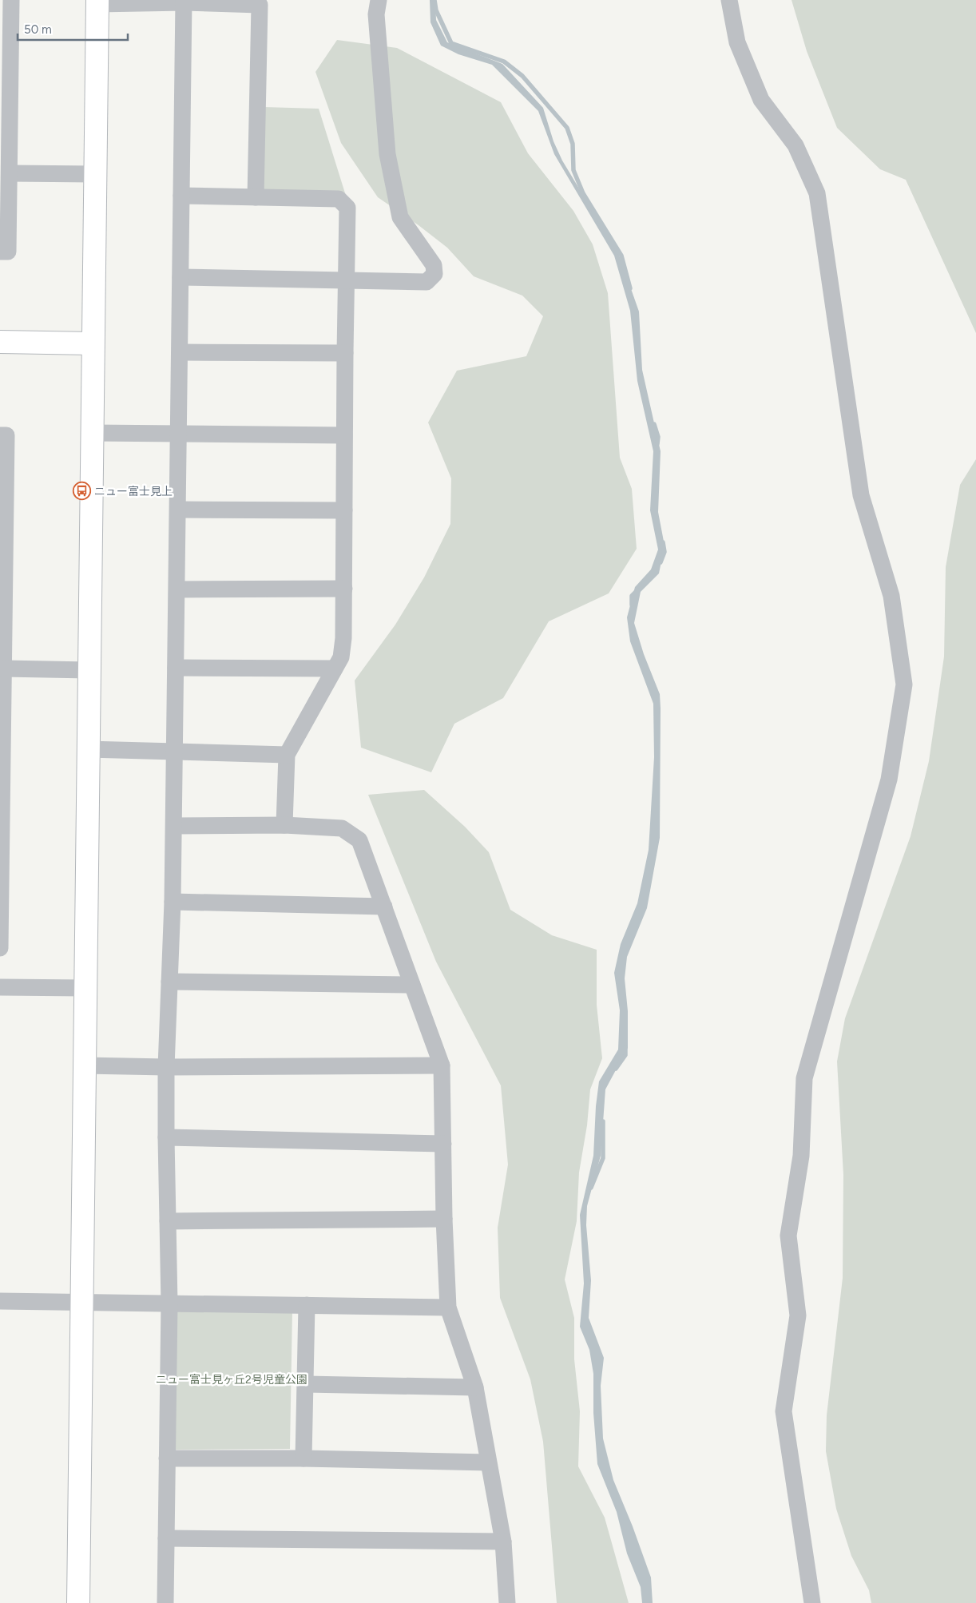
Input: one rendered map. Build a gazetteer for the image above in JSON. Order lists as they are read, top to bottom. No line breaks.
{"parks":["ニュー富士見ヶ丘2号児童公園"],"places":{"bus stop":["ニュー富士見上"]},"scale_bar":"50 m"}
